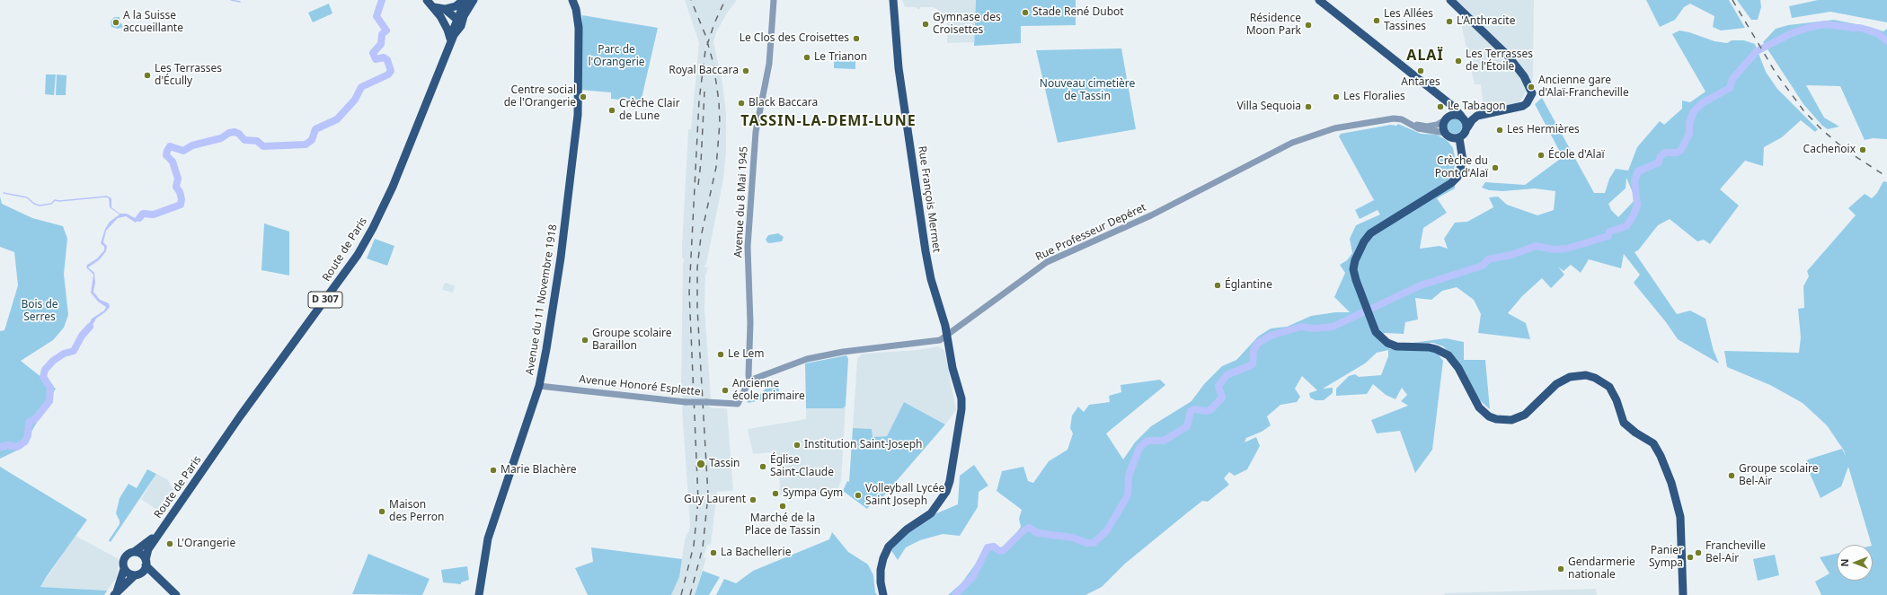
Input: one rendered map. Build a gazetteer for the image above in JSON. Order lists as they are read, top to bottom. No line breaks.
{"streets":{"main road":["Rue François Mermet","Route de Paris","D 307","Avenue du 11 Novembre 1918"],"street":["Avenue du 8 Mai 1945","Rue Professeur Depéret","Avenue Honoré Esplette"]},"crossings":[["Rue François Mermet","Rue Professeur Depéret"],["Avenue du 8 Mai 1945","Rue Professeur Depéret"],["Avenue du 8 Mai 1945","Avenue Honoré Esplette"],["Avenue du 11 Novembre 1918","Avenue Honoré Esplette"]],"districts":["ALAÏ","TASSIN-LA-DEMI-LUNE"],"parks":["Parc de l'Orangerie","Nouveau cimetière de Tassin","Bois de Serres"],"places":["Stade René Dubot","Les Allées Tassines","L'Anthracite","A la Suisse accueillante","Gymnase des Croisettes","Résidence Moon Park","Le Clos des Croisettes","Le Trianon","Les Terrasses de l'Étoile","Royal Baccara","Antares","Les Terrasses d'Écully","Ancienne gare d'Alaï-Francheville","Centre social de l'Orangerie","Les Floralies","Black Baccara","Villa Sequoia","Le Tabagon","Crèche Clair de Lune","Les Hermières","Cachenoix","École d'Alaï","Crèche du Pont d'Alaï","Églantine","Groupe scolaire Baraillon","Le Lem","Ancienne école primaire","Institution Saint-Joseph","Tassin","Église Saint-Claude","Marie Blachère","Groupe scolaire Bel-Air","Sympa Gym","Volleyball Lycée Saint Joseph","Guy Laurent","Marché de la Place de Tassin","Maison des Perron","L'Orangerie","La Bachellerie","Francheville Bel-Air","Panier Sympa","Gendarmerie nationale"],"north":"left"}
